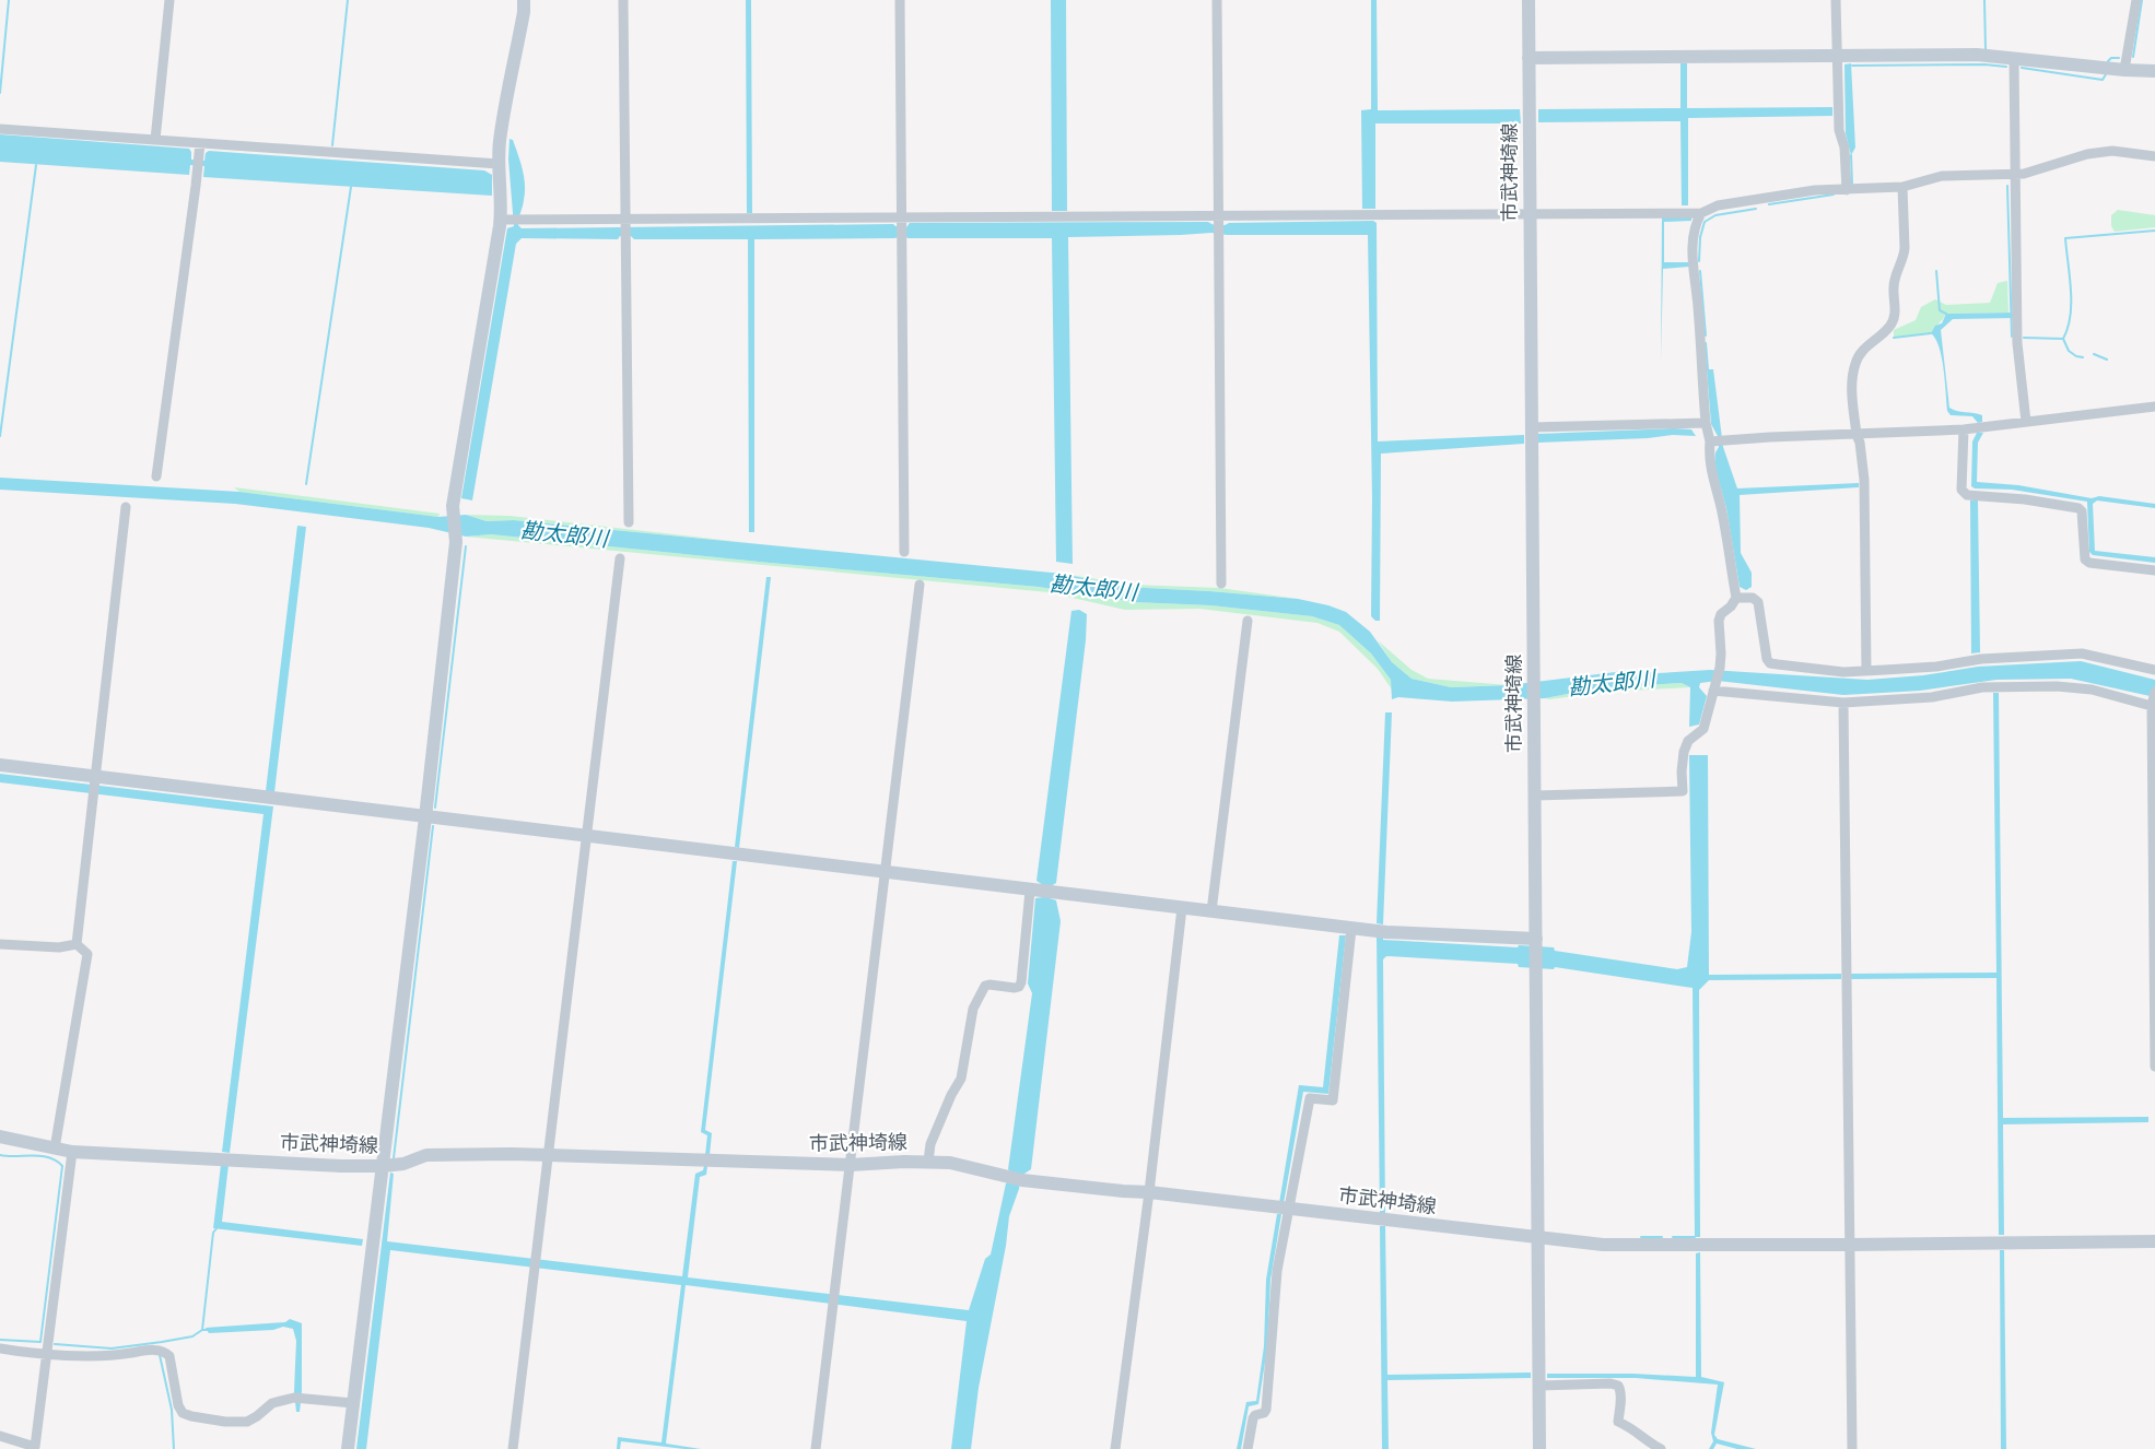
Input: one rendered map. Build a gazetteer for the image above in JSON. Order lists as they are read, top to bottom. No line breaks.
{"streets":{"street":["市武神埼線"]},"water":["勘太郎川"]}
